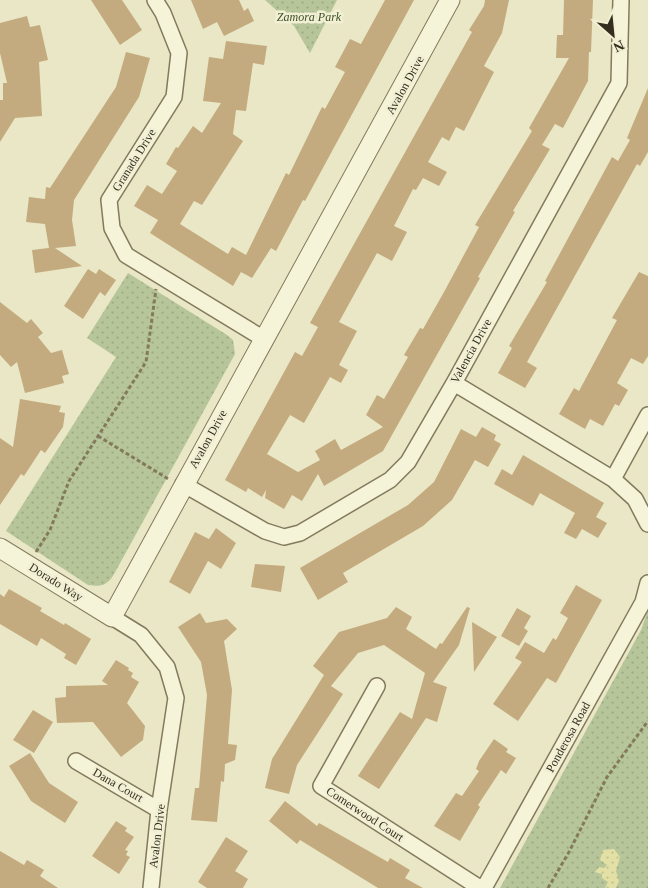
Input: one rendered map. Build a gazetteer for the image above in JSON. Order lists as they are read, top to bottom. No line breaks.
{"streets":{"street":["Avalon Drive","Granada Drive","Valencia Drive","Dorado Way","Ponderosa Road","Dana Court","Comerwood Court"]},"crossings":[["Avalon Drive","Granada Drive"],["Avalon Drive","Valencia Drive"],["Avalon Drive","Dorado Way"],["Avalon Drive","Dana Court"],["Ponderosa Road","Comerwood Court"]],"parks":["Zamora Park"],"north":"bottom right"}
